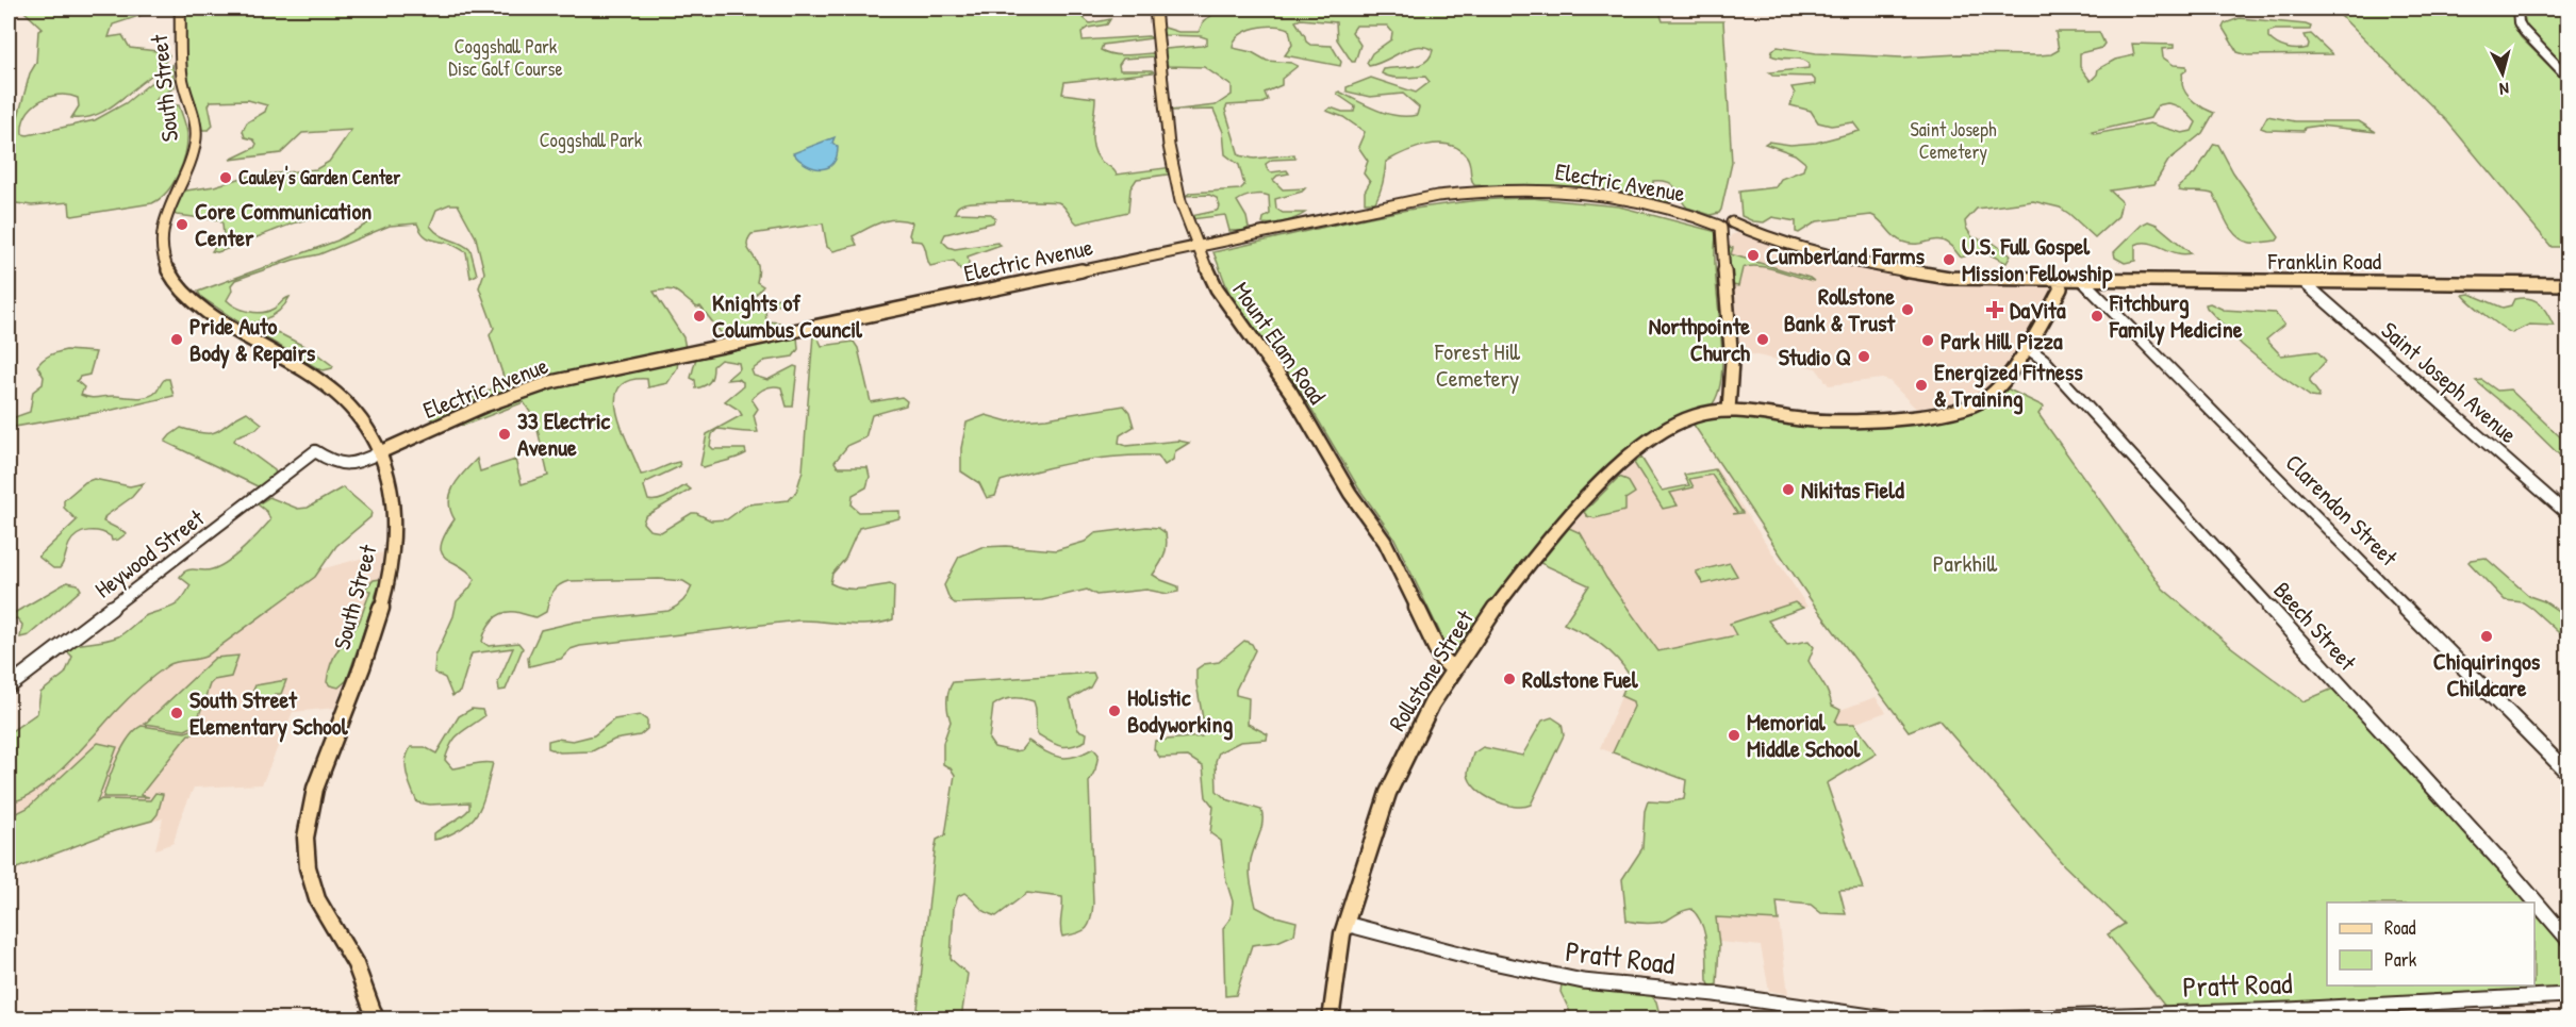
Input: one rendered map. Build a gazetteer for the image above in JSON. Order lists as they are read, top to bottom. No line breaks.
{"streets":{"main road":["South Street","Electric Avenue","Franklin Road","Mount Elam Road","Rollstone Street"],"street":["Saint Joseph Avenue","Clarendon Street","Heywood Street","Beech Street","Pratt Road"]},"crossings":[["South Street","Electric Avenue"],["South Street","Heywood Street"],["Electric Avenue","Franklin Road"],["Electric Avenue","Mount Elam Road"],["Electric Avenue","Clarendon Street"],["Electric Avenue","Heywood Street"],["Franklin Road","Saint Joseph Avenue"],["Franklin Road","Clarendon Street"],["Mount Elam Road","Rollstone Street"],["Rollstone Street","Pratt Road"]],"parks":["Coggshall Park Disc Golf Course","Saint Joseph Cemetery","Coggshall Park","Forest Hill Cemetery","Parkhill"],"places":{"other":["Cauley's Garden Center","Core Communication Center","Cumberland Farms","U.S. Full Gospel Mission Fellowship","Rollstone Bank & Trust","Knights of Columbus Council","Fitchburg Family Medicine","Pride Auto Body & Repairs","Northpointe Church","Park Hill Pizza","Studio Q","Energized Fitness & Training","33 Electric Avenue","Nikitas Field","Chiquiringos Childcare","Rollstone Fuel","Holistic Bodyworking","South Street Elementary School","Memorial Middle School"],"health":["DaVita"]},"legend":["Road","Park"],"north":"bottom"}
